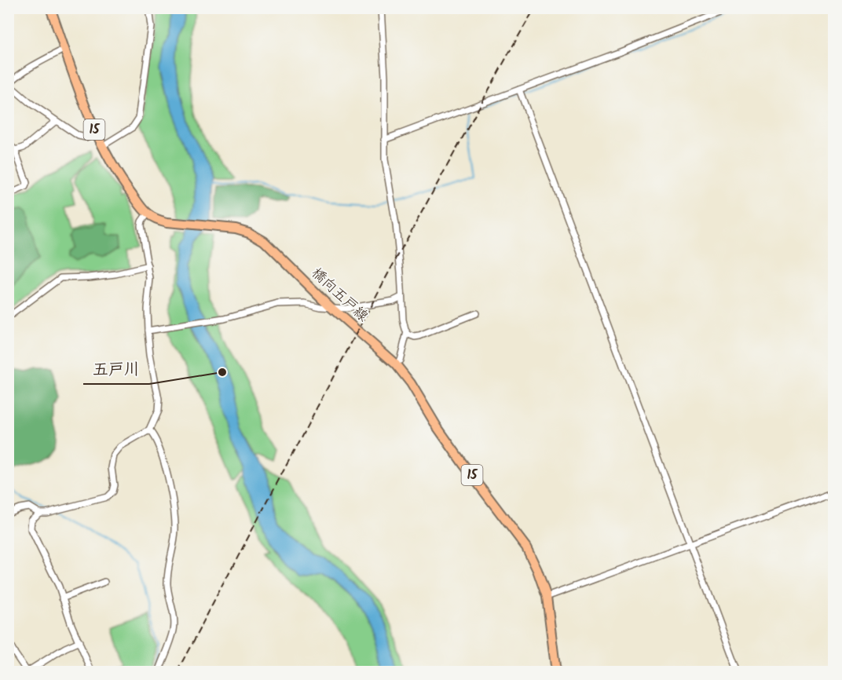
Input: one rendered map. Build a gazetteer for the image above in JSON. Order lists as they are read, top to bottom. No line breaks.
{"streets":{"main road":["15","橋向五戸線"]},"crossings":[["15","橋向五戸線"]],"places":["五戸川"]}
